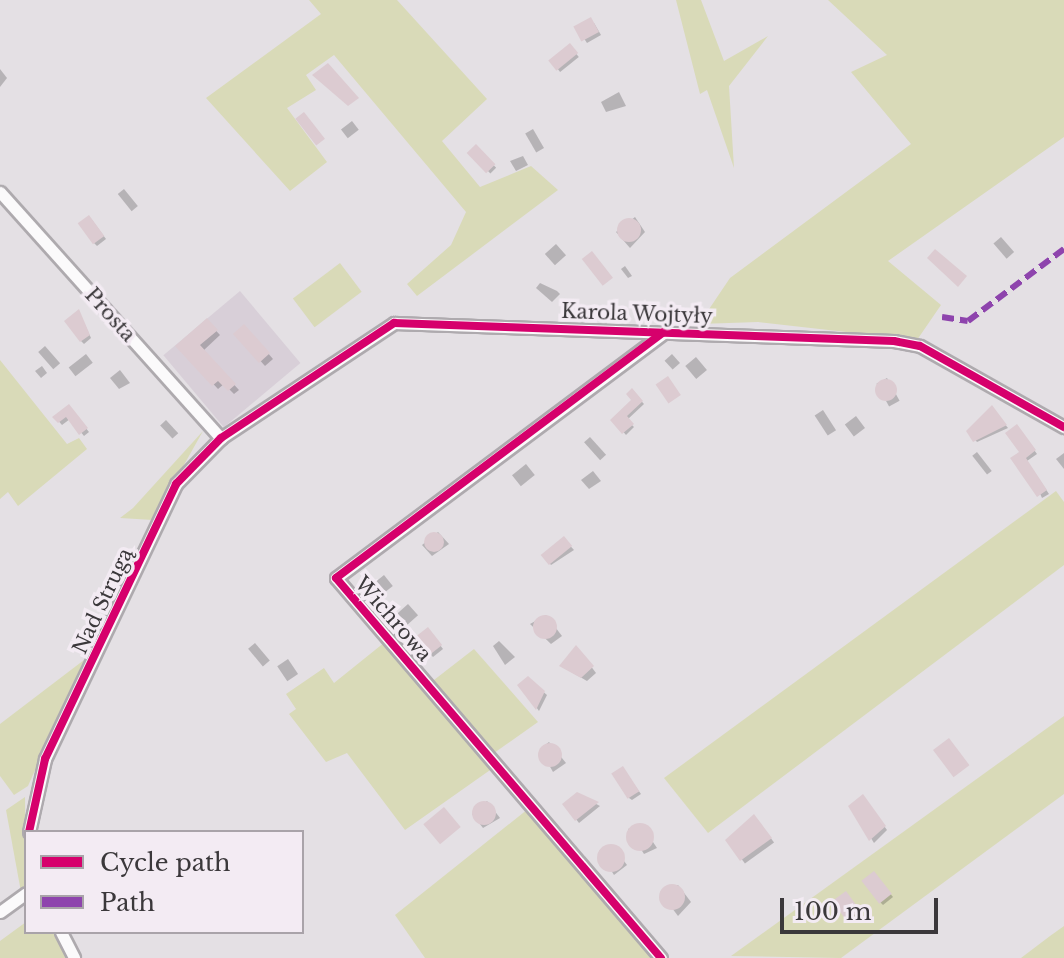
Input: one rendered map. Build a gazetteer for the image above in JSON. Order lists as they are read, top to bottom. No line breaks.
{"streets":{"street":["Karola Wojtyły","Prosta","Nad Strugą","Wichrowa"]},"crossings":[["Karola Wojtyły","Prosta"],["Karola Wojtyły","Nad Strugą"],["Karola Wojtyły","Wichrowa"],["Prosta","Nad Strugą"]],"legend":["Cycle path","Path"],"scale_bar":"100 m"}
